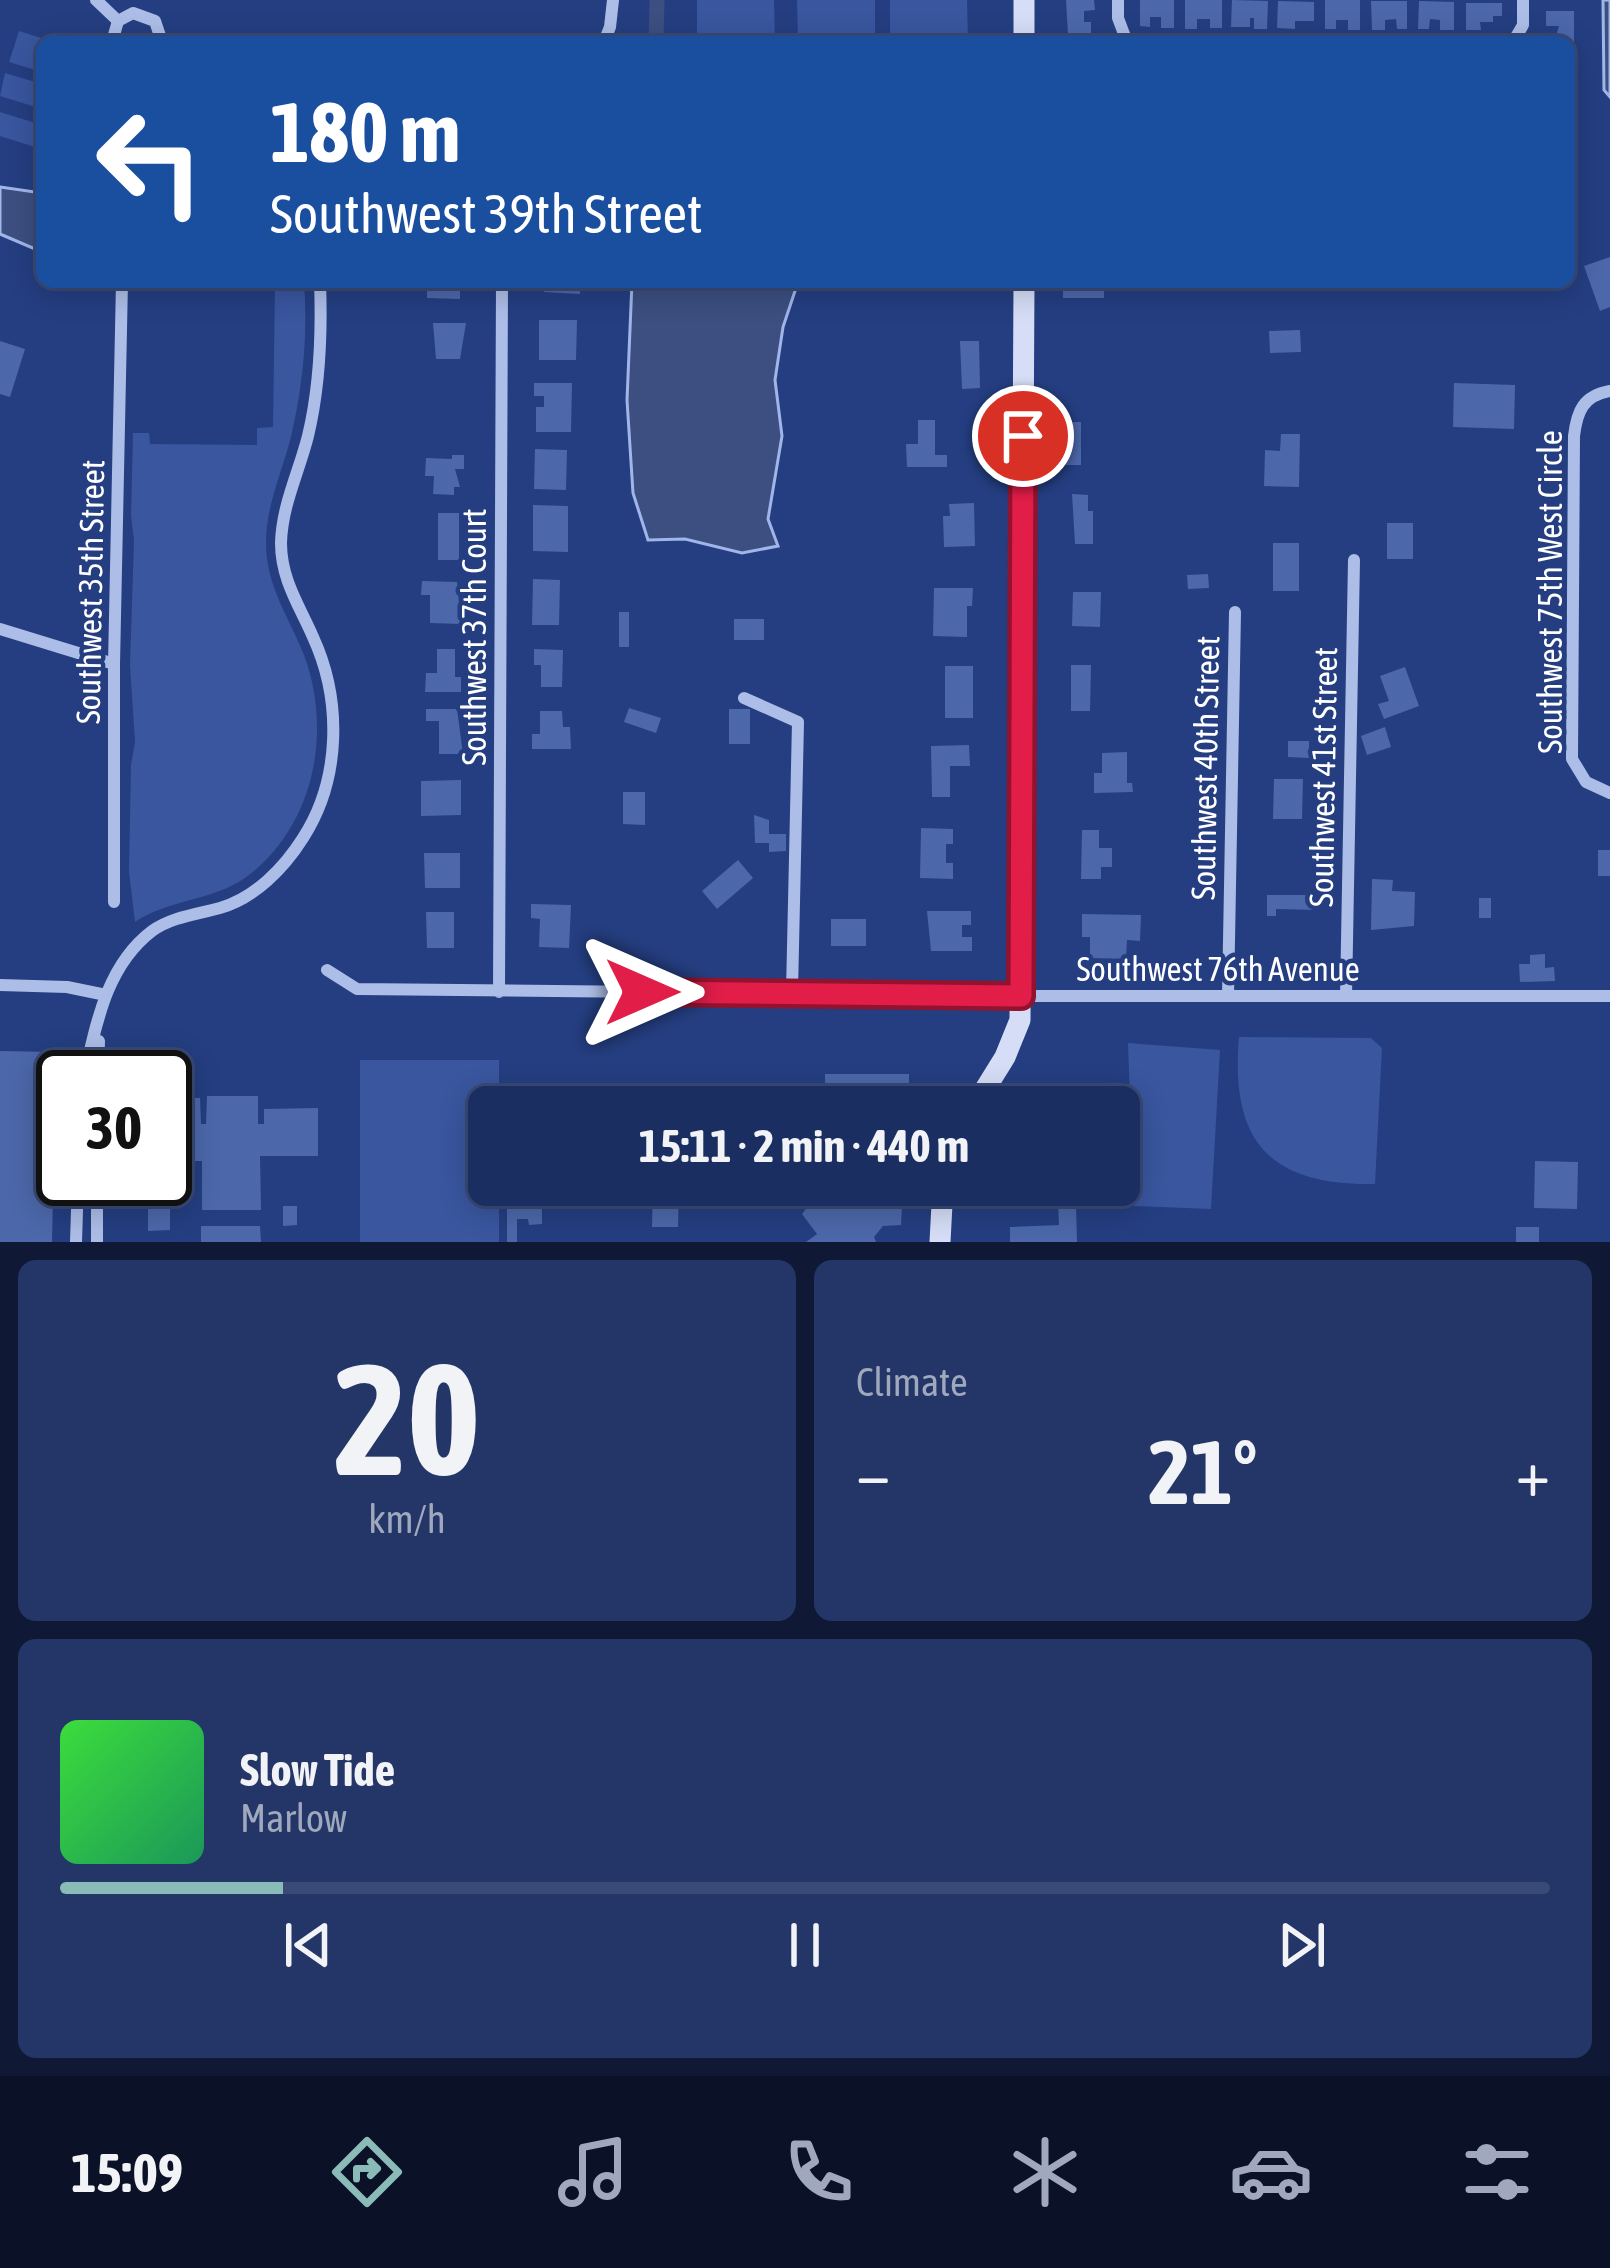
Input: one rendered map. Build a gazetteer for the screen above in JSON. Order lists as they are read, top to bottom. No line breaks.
{"streets":{"street":["Southwest 35th Street","Southwest 75th West Circle","Southwest 37th Court","Southwest 40th Street","Southwest 41st Street","Southwest 76th Avenue"]},"crossings":[["Southwest 37th Court","Southwest 76th Avenue"],["Southwest 40th Street","Southwest 76th Avenue"],["Southwest 41st Street","Southwest 76th Avenue"]],"page":{"turn":["180 m","Southwest 39th Street"],"limit":"30","trip":"15:11 · 2 min · 440 m","tile":[["20","km/h"],"Climate"],"heat":["−","21°","+"],"song":["Slow Tide","Marlow"],"tabs":"15:09"}}
